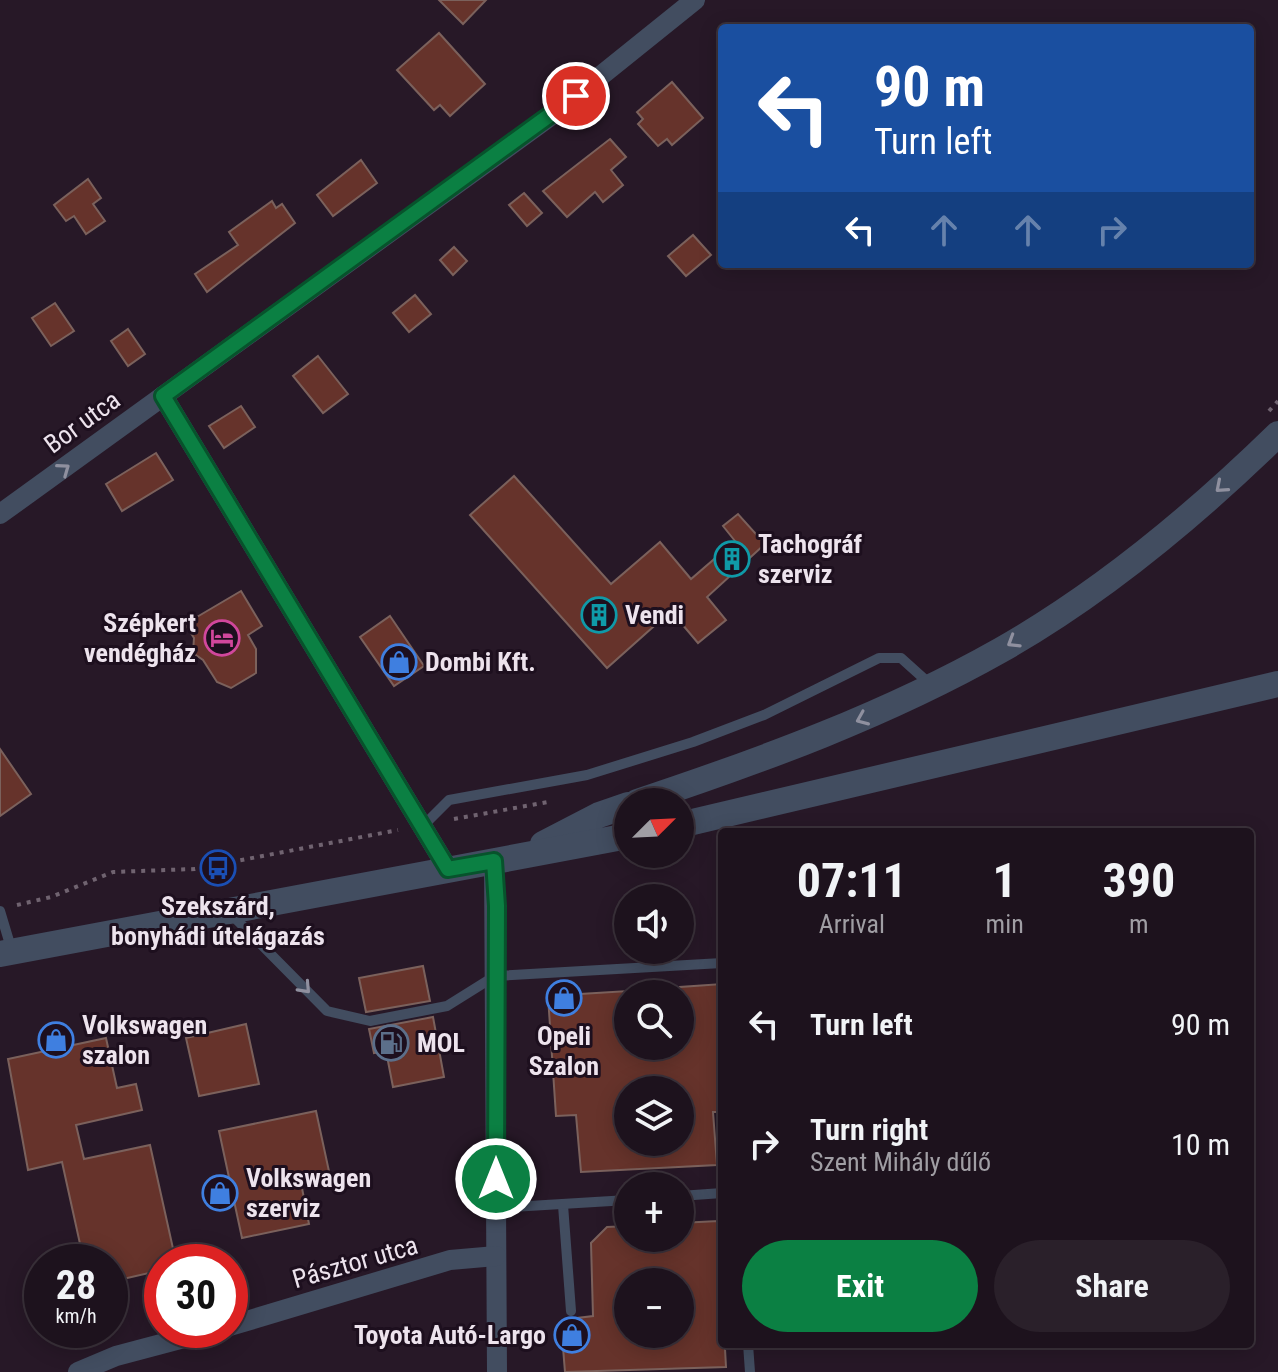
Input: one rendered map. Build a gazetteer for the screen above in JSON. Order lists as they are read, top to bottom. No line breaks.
{"streets":{"street":["Bor utca","Pásztor utca"]},"places":{"building":["Tachográf szerviz","Vendi"],"hotel":["Szépkert vendégház"],"shop":["Dombi Kft.","Opeli Szalon","Volkswagen szalon","Volkswagen szerviz","Toyota Autó-Largo"],"bus stop":["Szekszárd, bonyhádi útelágazás"],"fuel station":["MOL"]},"north":"top right","page":{"turn":["90 m","Turn left"],"map_buttons":["+","−"],"eta":["07:11","Arrival","1","min","390","m"],"list":[{"name":"Turn left","value":"90 m"},{"name":"Turn right","note":"Szent Mihály dűlő","value":"10 m"}],"buttons":["Exit","Share"],"speed":"28 km/h","limit":"30"}}
